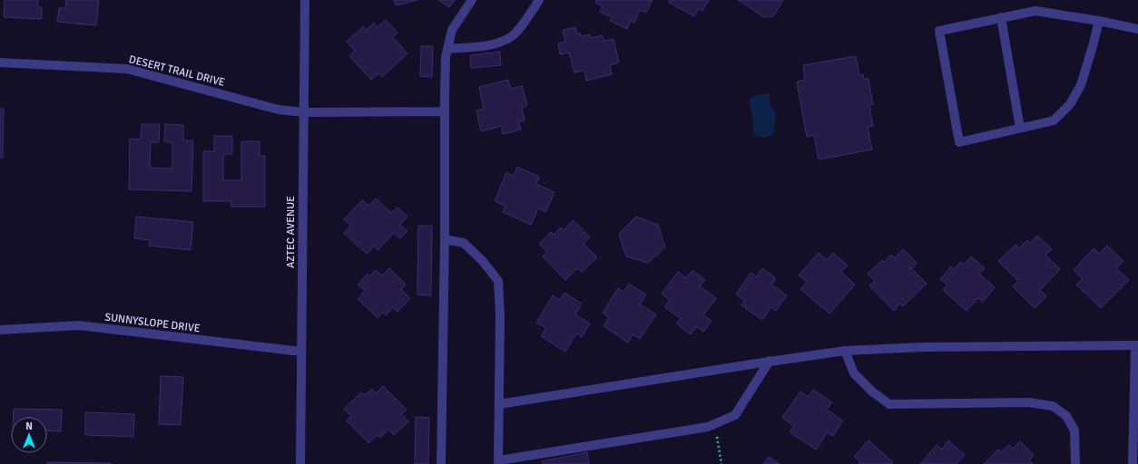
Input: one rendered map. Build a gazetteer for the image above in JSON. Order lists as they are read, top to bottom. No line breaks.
{"streets":{"street":["DESERT TRAIL DRIVE","AZTEC AVENUE","SUNNYSLOPE DRIVE"]},"crossings":[["DESERT TRAIL DRIVE","AZTEC AVENUE"],["AZTEC AVENUE","SUNNYSLOPE DRIVE"]],"north":"top"}
